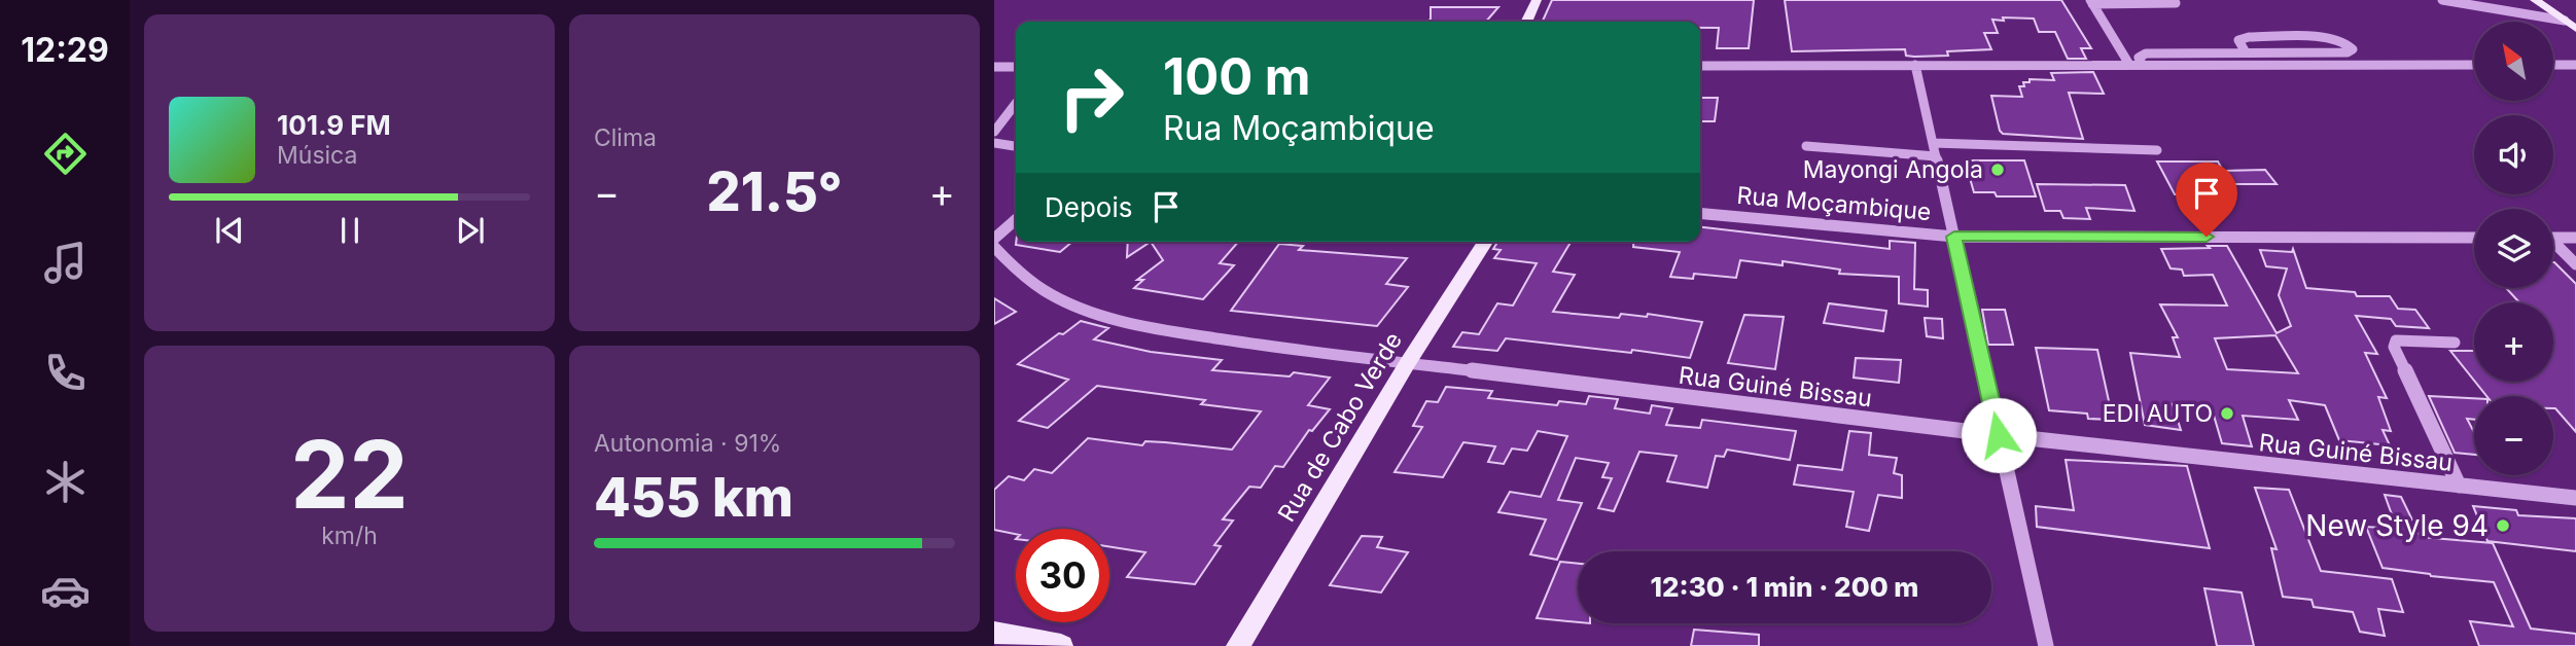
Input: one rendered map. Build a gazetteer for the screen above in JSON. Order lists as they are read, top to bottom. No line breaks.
{"streets":{"main road":["Rua de Cabo Verde"],"street":["Rua Moçambique","Rua Guiné Bissau"]},"crossings":[["Rua Guiné Bissau","Rua de Cabo Verde"]],"places":["Mayongi Angola","EDI AUTO","New Style 94"],"north":"top left","page":{"tabs":"12:29","tile":["Clima",["22","km/h"],["Autonomia · 91%","455 km"]],"map_buttons":["+","−"],"turn":["100 m","Rua Moçambique"],"song":["101.9 FM","Música"],"heat":["−","21.5°","+"],"then":"Depois","limit":"30","trip":"12:30 · 1 min · 200 m"}}
